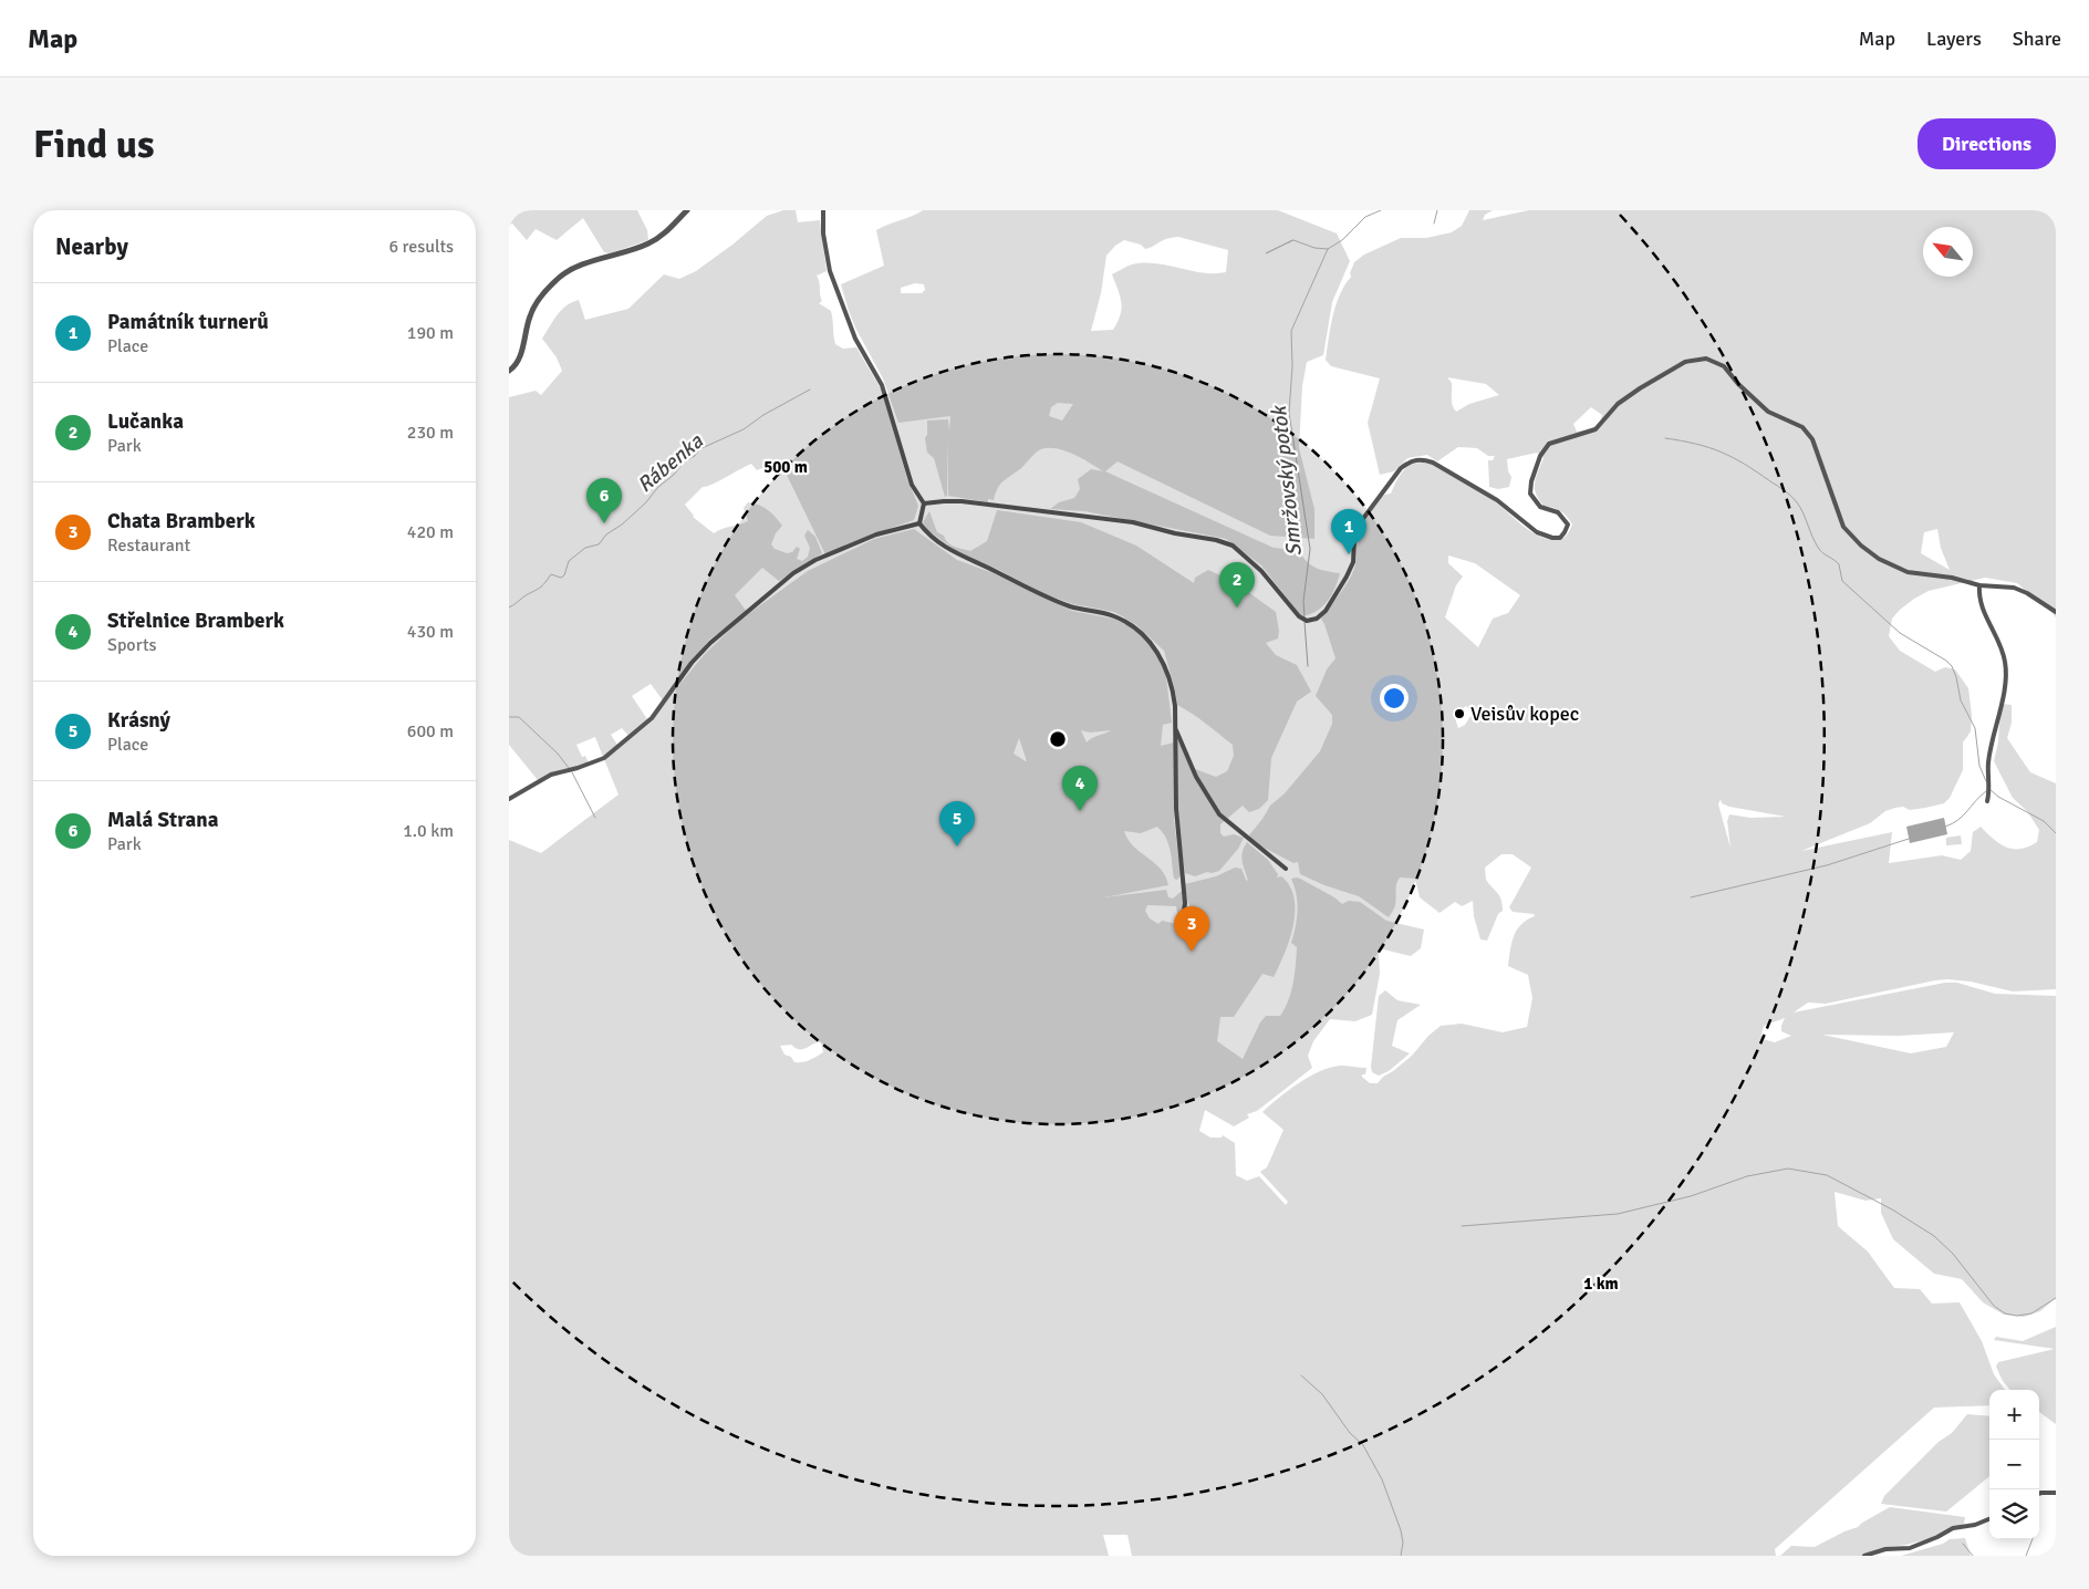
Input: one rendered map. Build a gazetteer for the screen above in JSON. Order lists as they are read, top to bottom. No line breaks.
{"water":["Rábenka","Smržovský potok"],"places":["Veisův kopec"],"north":"top left","page":{"header":"Map","nav":["Map","Layers","Share"],"buttons":"Directions","title":"Find us","heading":["Nearby","6 results"],"list":[{"mark":"1","name":"Památník turnerů","note":"Place","value":"190 m"},{"mark":"2","name":"Lučanka","note":"Park","value":"230 m"},{"mark":"3","name":"Chata Bramberk","note":"Restaurant","value":"420 m"},{"mark":"4","name":"Střelnice Bramberk","note":"Sports","value":"430 m"},{"mark":"5","name":"Krásný","note":"Place","value":"600 m"},{"mark":"6","name":"Malá Strana","note":"Park","value":"1.0 km"}],"pins":["6","1","2","4","5","3"],"map_buttons":["+","−"]},"rings":["500 m","1 km"]}
